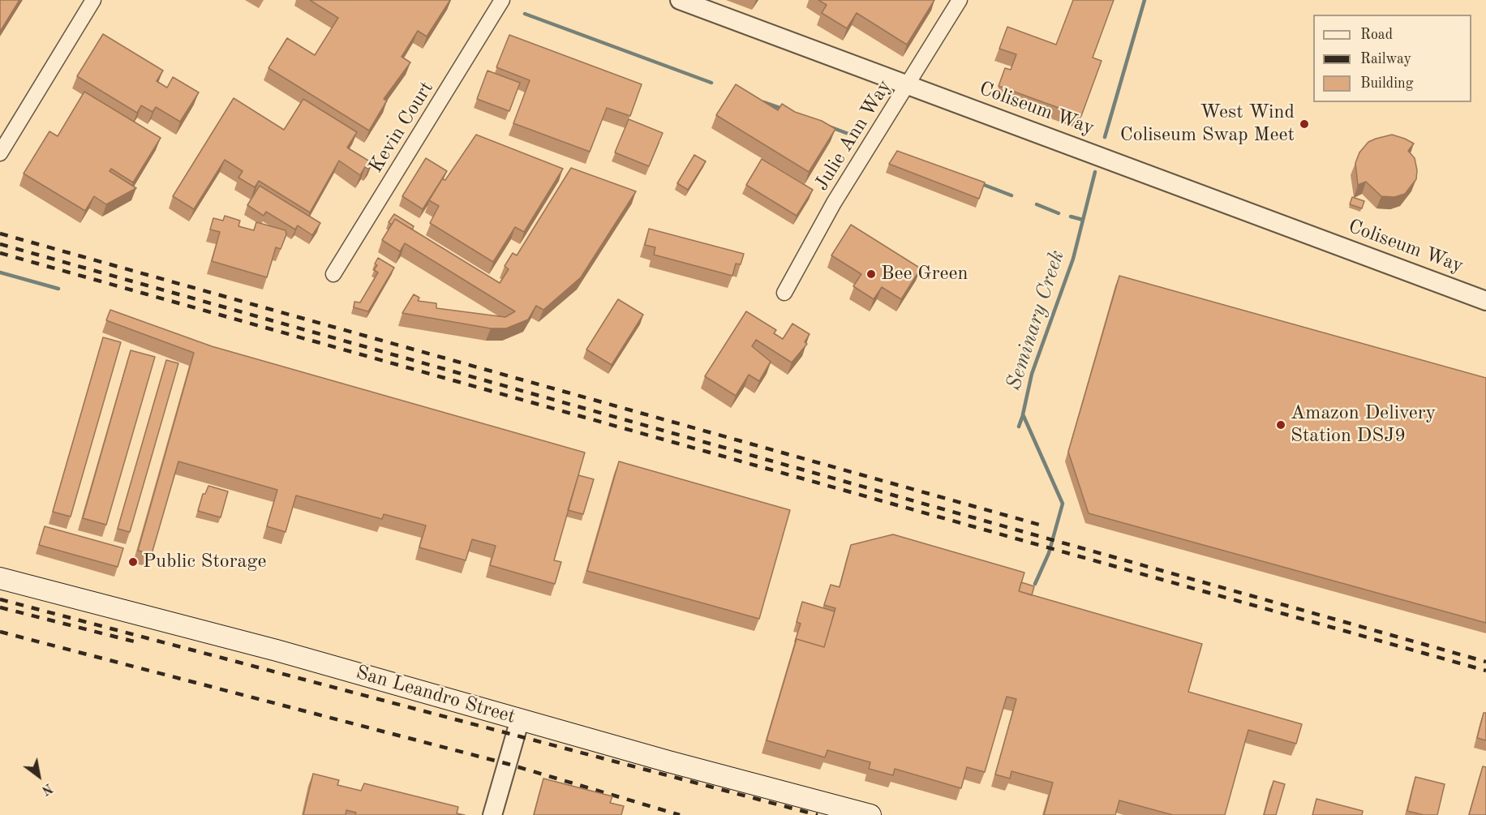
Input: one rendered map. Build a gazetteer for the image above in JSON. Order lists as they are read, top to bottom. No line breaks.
{"streets":{"main road":["San Leandro Street"],"street":["Coliseum Way","Kevin Court","Julie Ann Way"]},"crossings":[["Coliseum Way","Julie Ann Way"]],"water":["Seminary Creek"],"places":["West Wind Coliseum Swap Meet","Bee Green","Amazon Delivery Station DSJ9","Public Storage"],"legend":["Road","Railway","Building"],"north":"bottom right"}
